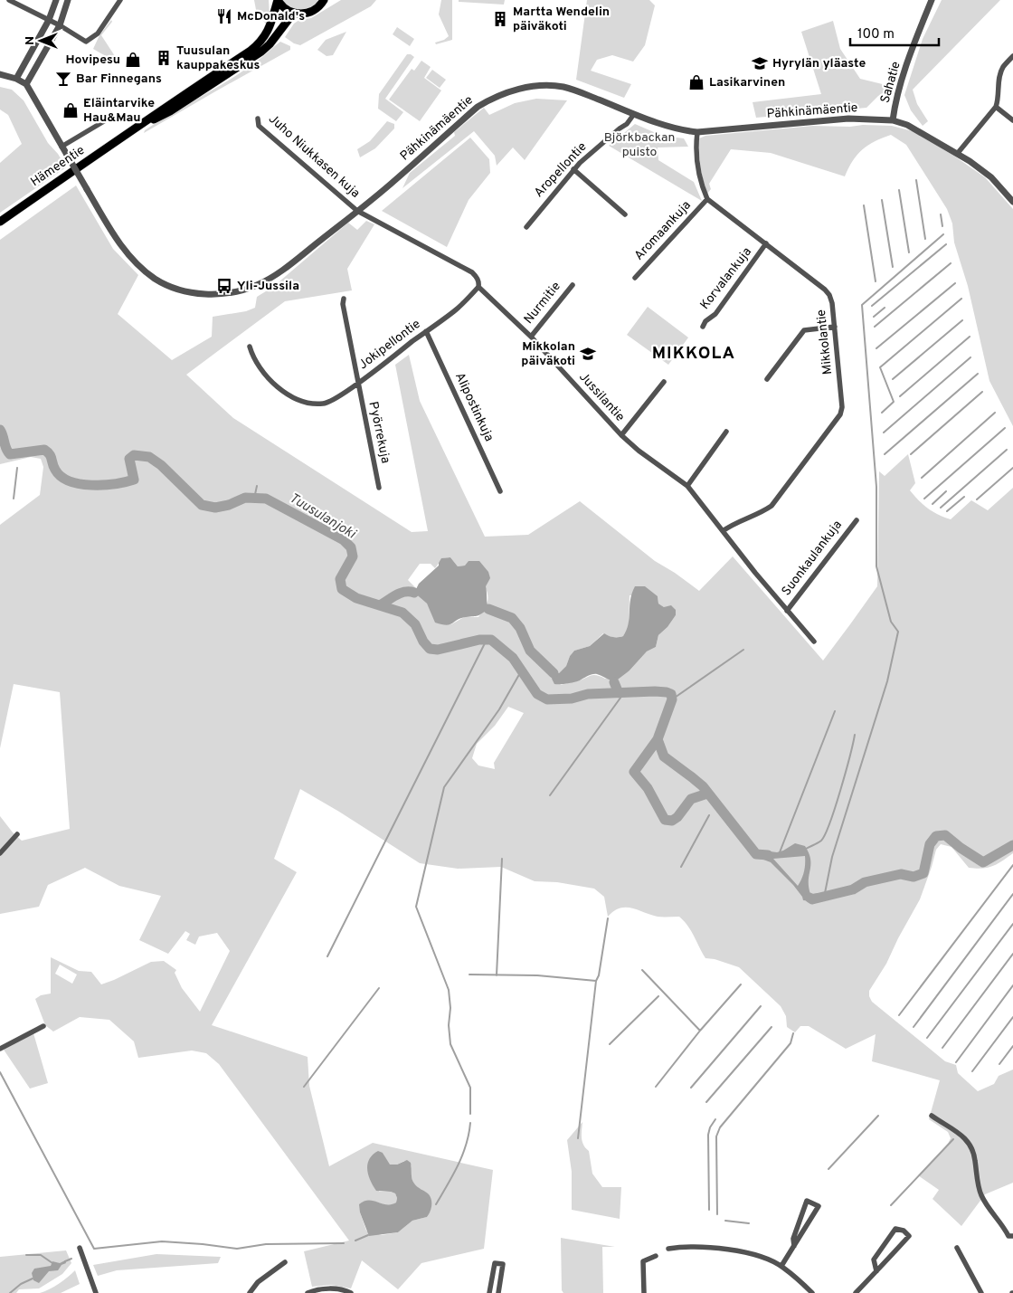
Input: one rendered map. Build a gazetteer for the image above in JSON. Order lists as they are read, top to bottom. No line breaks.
{"streets":{"main road":["Hämeentie"],"street":["Sahatie","Pähkinämäentie","Juho Niukkasen kuja","Aropellontie","Aromaankuja","Korvalankuja","Nurmitie","Mikkolantie","Jokipellontie","Jussilantie","Alipostinkuja","Pyörrekuja","Suonkaulankuja"]},"crossings":[["Sahatie","Pähkinämäentie"],["Pähkinämäentie","Juho Niukkasen kuja"],["Pähkinämäentie","Aropellontie"],["Pähkinämäentie","Jussilantie"],["Juho Niukkasen kuja","Jussilantie"],["Aromaankuja","Mikkolantie"],["Korvalankuja","Mikkolantie"],["Nurmitie","Jussilantie"],["Mikkolantie","Jussilantie"],["Jokipellontie","Jussilantie"],["Jokipellontie","Alipostinkuja"],["Jokipellontie","Pyörrekuja"],["Jussilantie","Suonkaulankuja"]],"districts":["MIKKOLA"],"water":["Tuusulanjoki"],"parks":["Björkbackan puisto"],"places":{"restaurant":["McDonald's"],"building":["Martta Wendelin päiväkoti","Tuusulan kauppakeskus"],"shop":["Hovipesu","Lasikarvinen","Eläintarvike Hau&Mau"],"school or university":["Hyrylän yläaste","Mikkolan päiväkoti"],"bar":["Bar Finnegans"],"bus stop":["Yli-Jussila"]},"scale_bar":"100 m","north":"left"}
